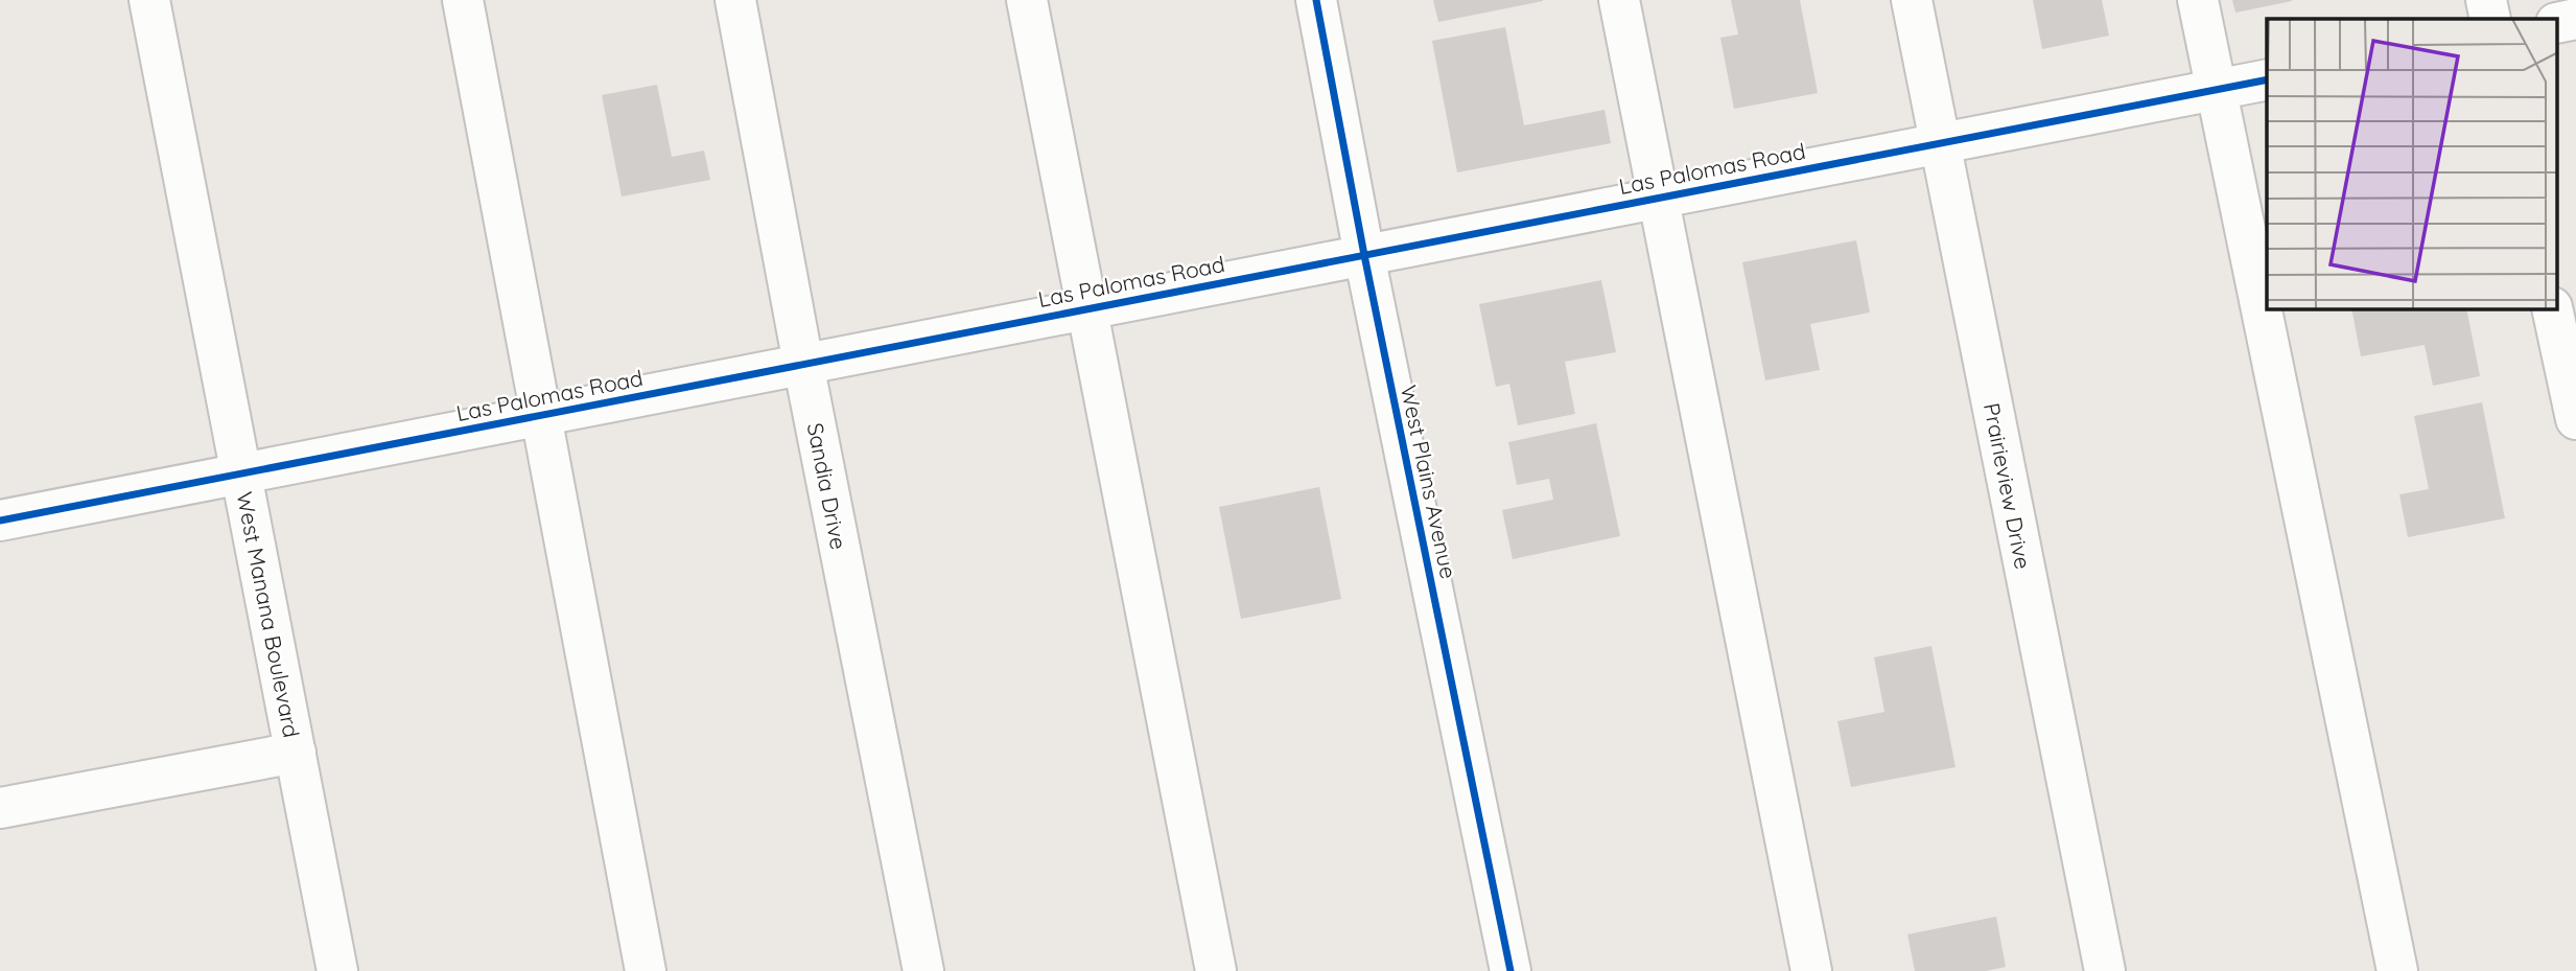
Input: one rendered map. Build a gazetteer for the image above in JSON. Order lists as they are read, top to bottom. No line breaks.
{"streets":{"street":["Las Palomas Road","West Plains Avenue","Sandia Drive","Prairieview Drive","West Manana Boulevard"]},"crossings":[["Las Palomas Road","West Plains Avenue"],["Las Palomas Road","Sandia Drive"],["Las Palomas Road","Prairieview Drive"],["Las Palomas Road","West Manana Boulevard"]]}
